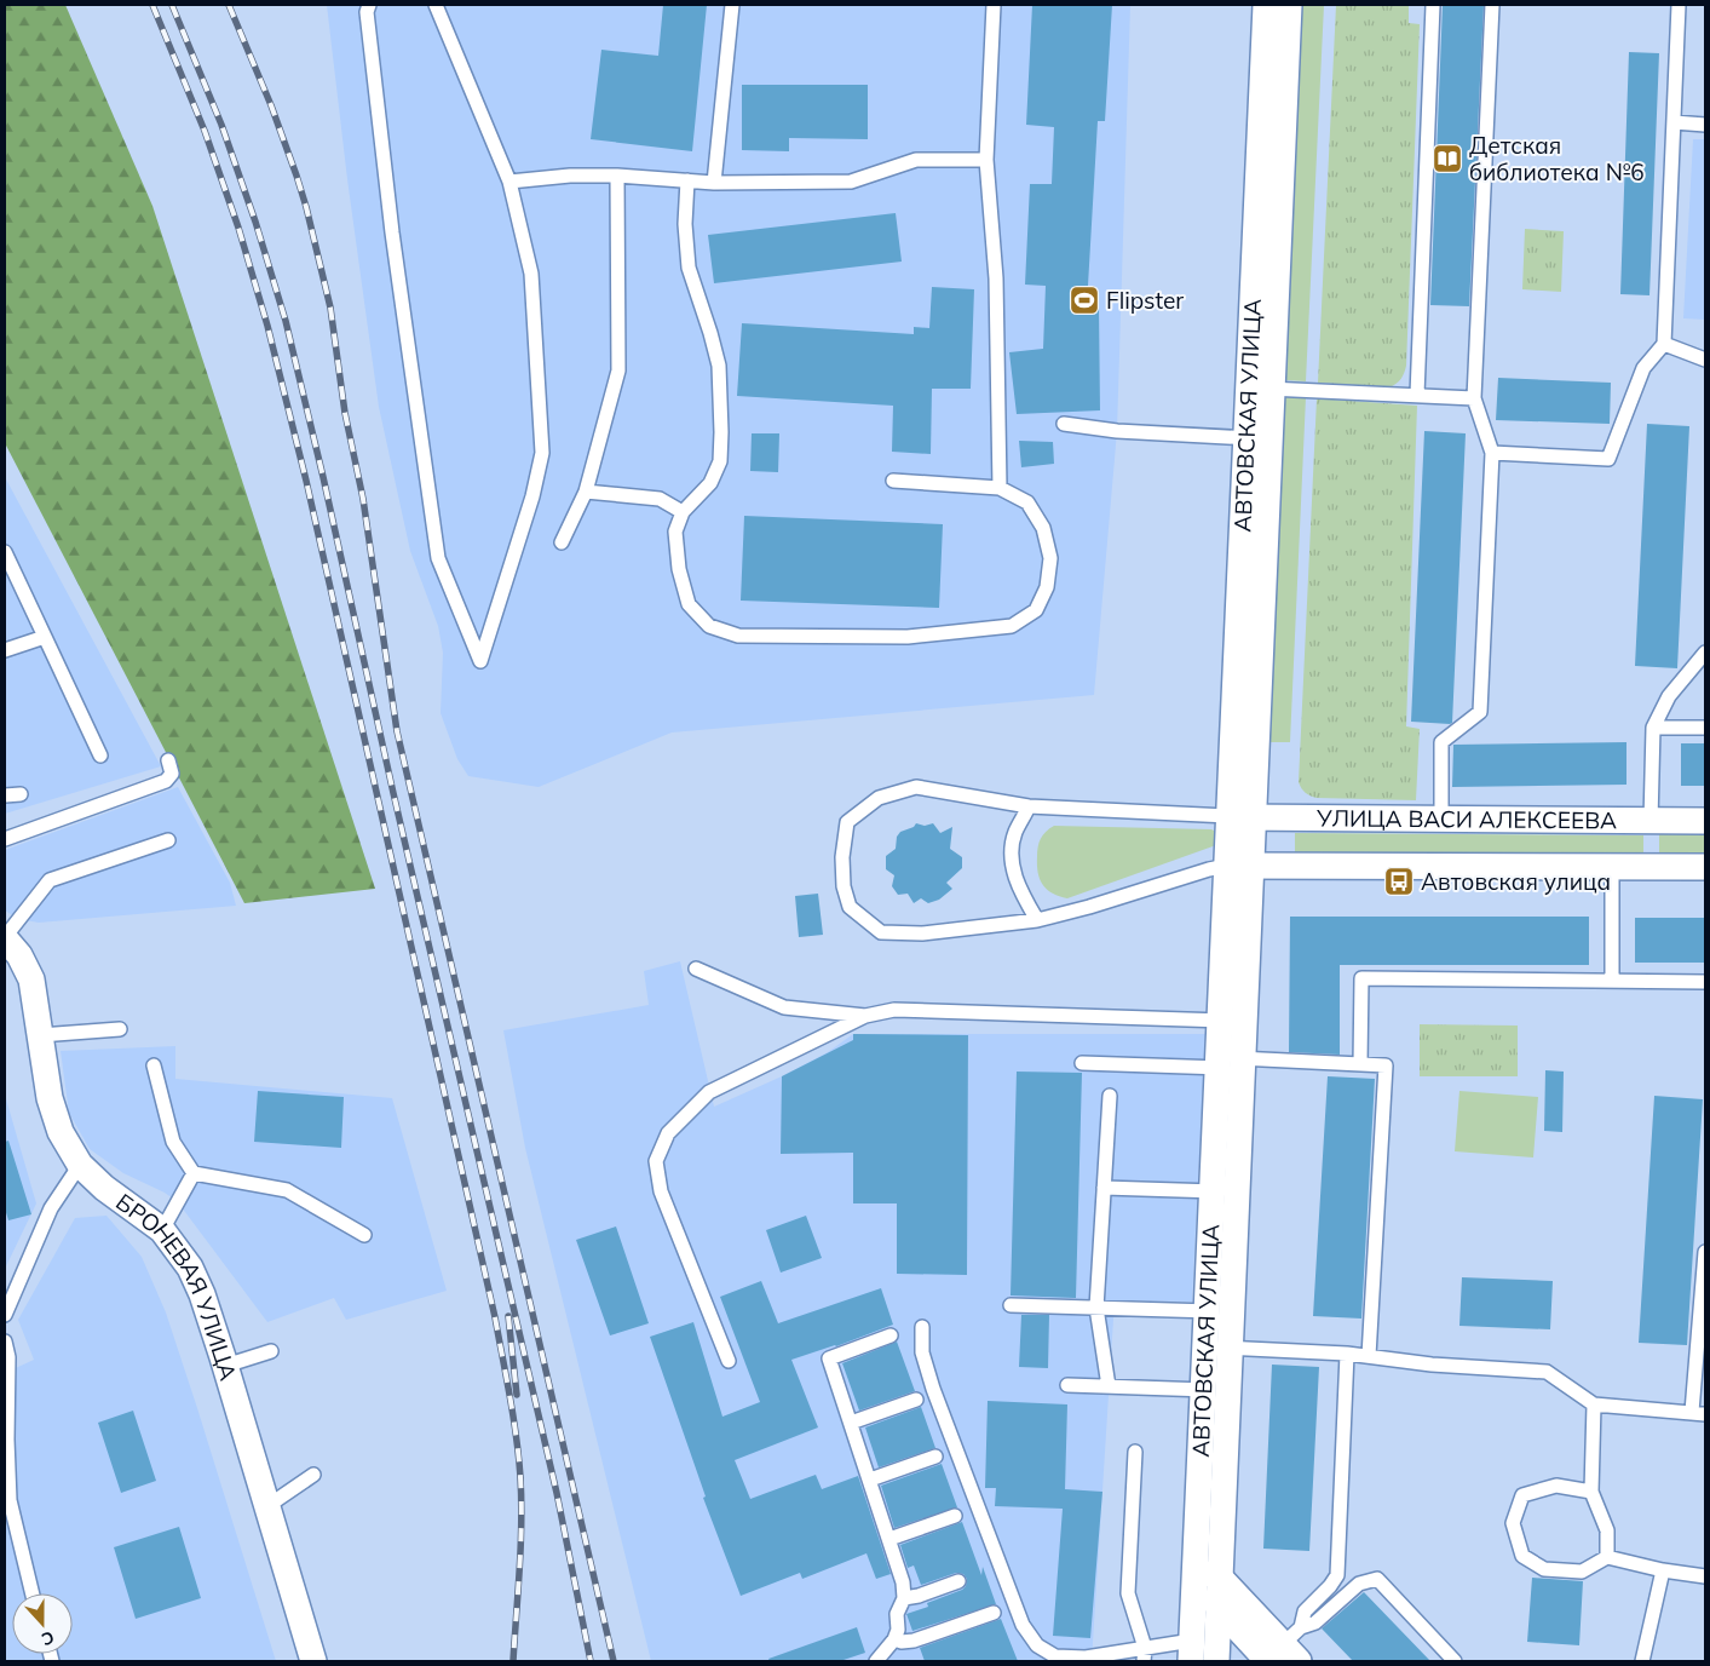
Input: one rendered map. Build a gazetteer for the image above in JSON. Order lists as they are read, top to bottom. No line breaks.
{"streets":{"street":["АВТОВСКАЯ УЛИЦА","УЛИЦА ВАСИ АЛЕКСЕЕВА","БРОНЕВАЯ УЛИЦА"]},"crossings":[["АВТОВСКАЯ УЛИЦА","УЛИЦА ВАСИ АЛЕКСЕЕВА"]],"places":{"library":["Детская библиотека №6"],"sports":["Flipster"],"bus stop":["Автовская улица"]},"north":"bottom"}
